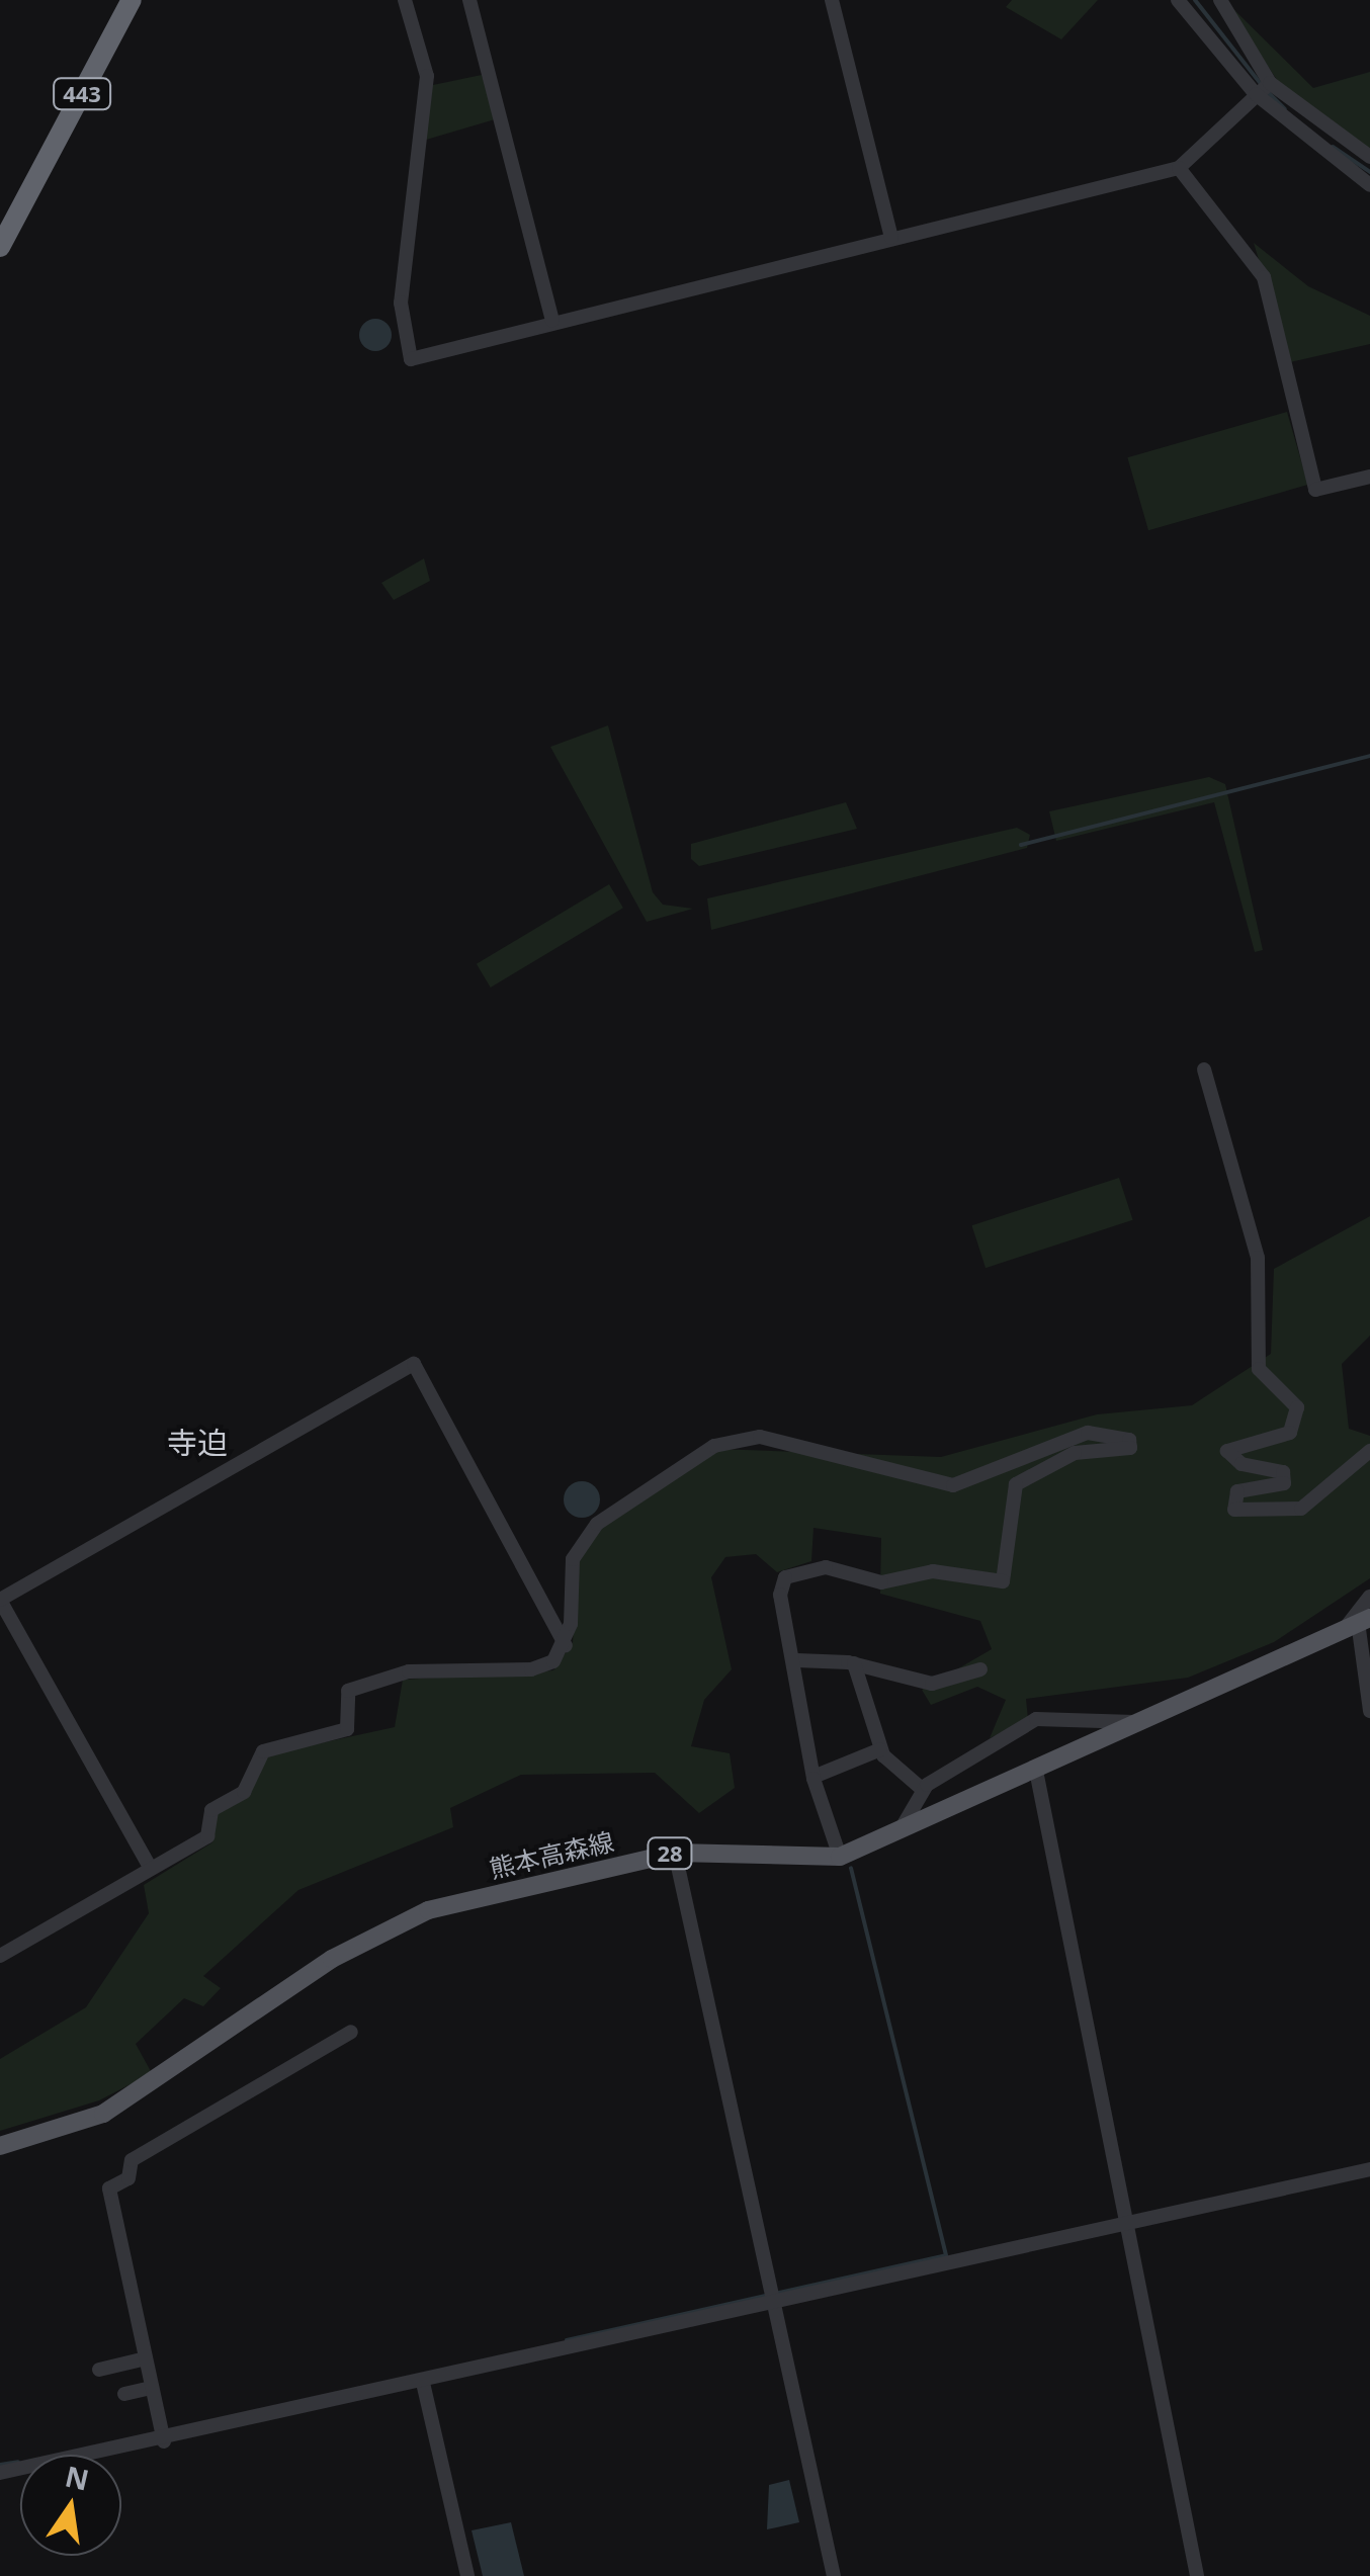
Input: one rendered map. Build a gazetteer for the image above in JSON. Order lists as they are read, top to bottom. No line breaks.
{"streets":{"highway":["443"],"main road":["28","熊本高森線"]},"districts":["寺迫"],"north":"top"}
